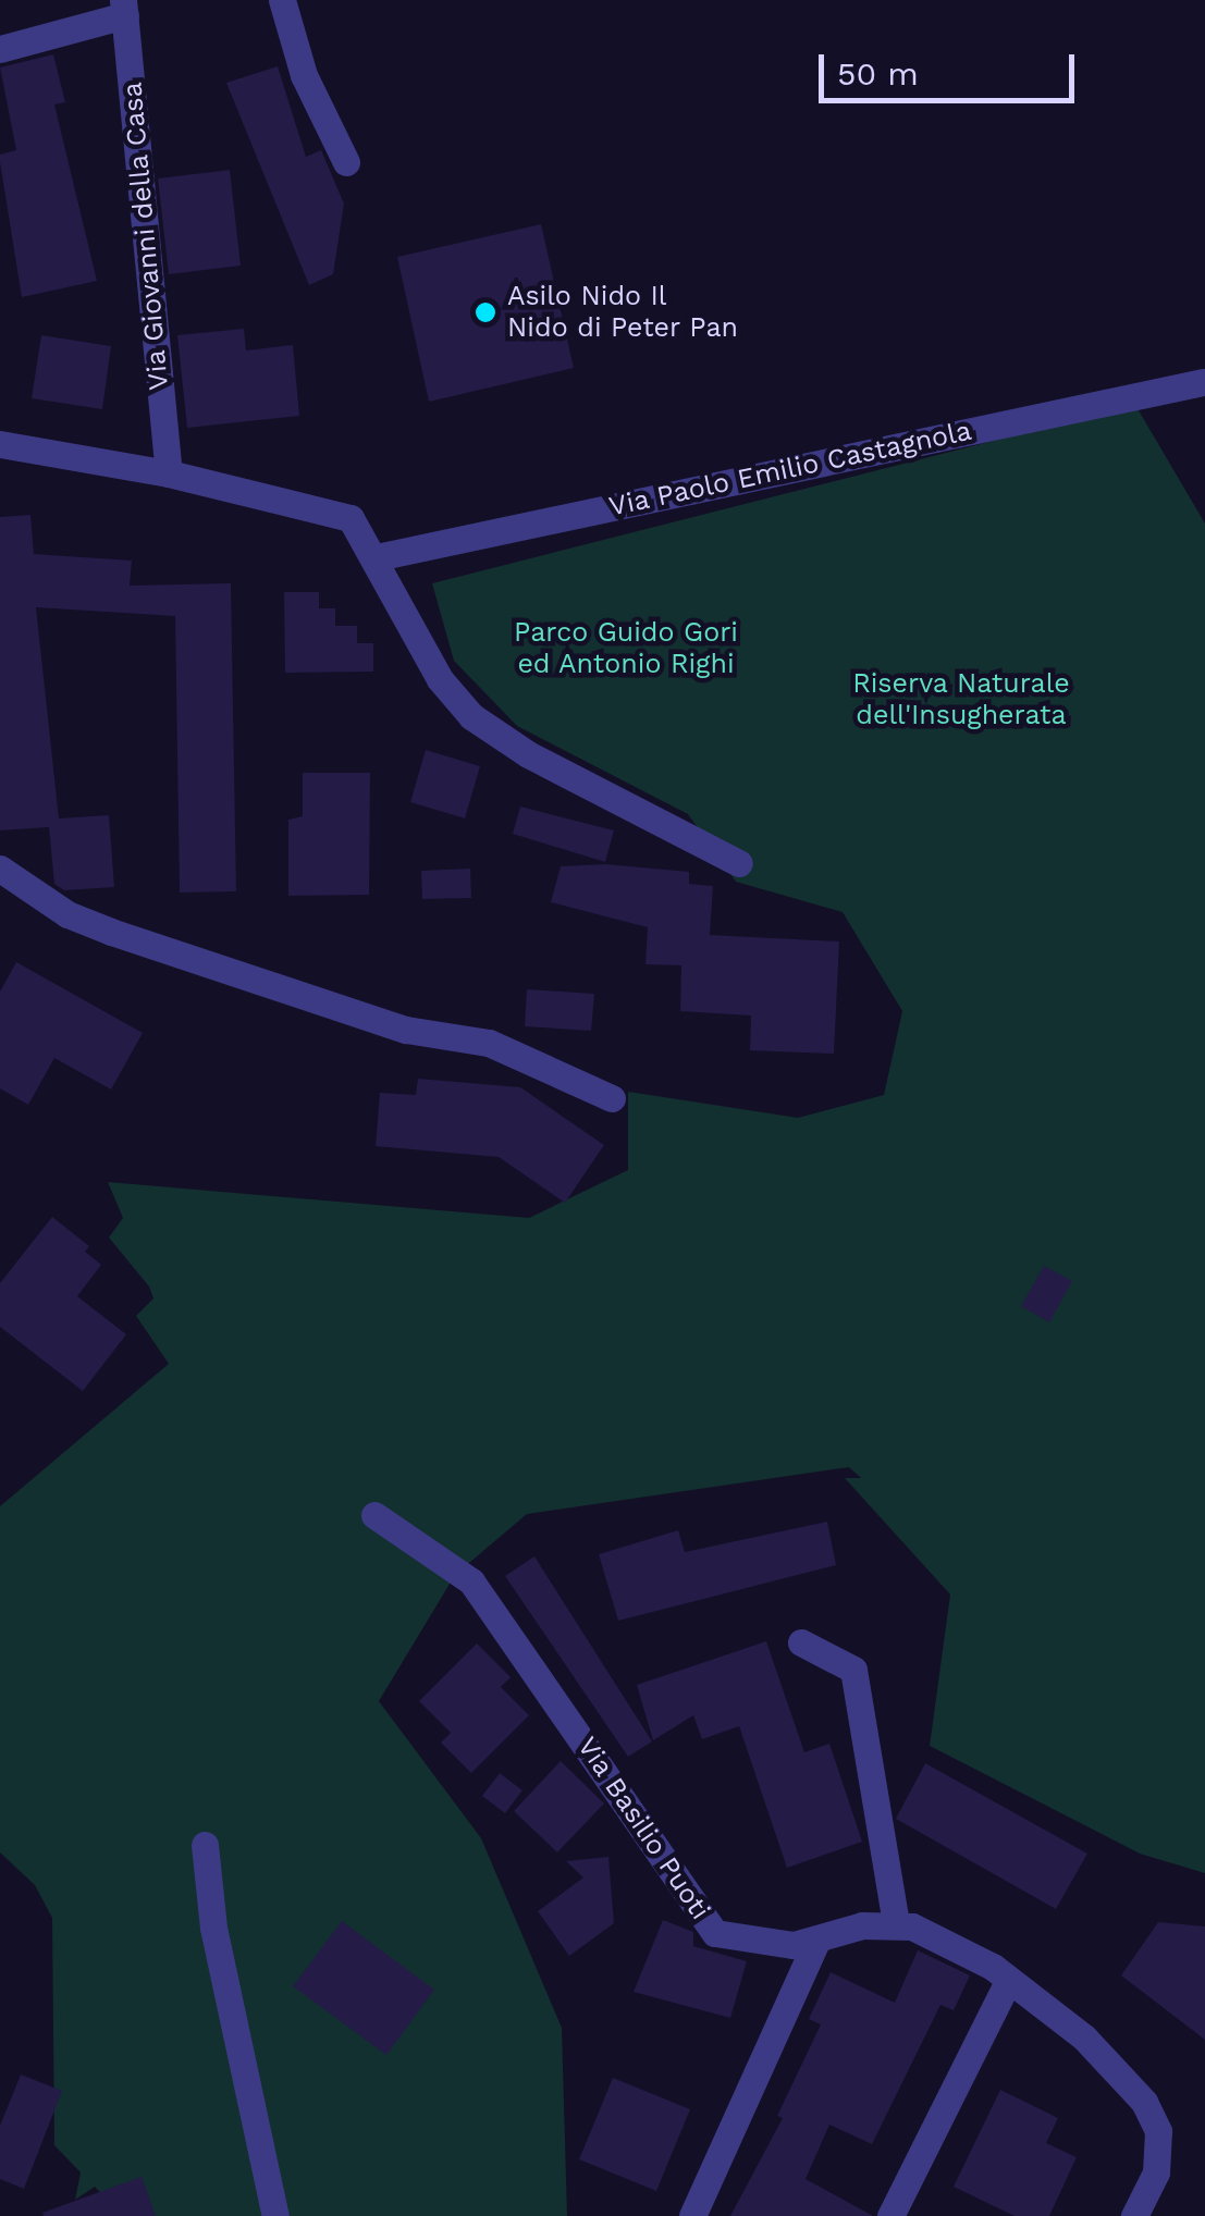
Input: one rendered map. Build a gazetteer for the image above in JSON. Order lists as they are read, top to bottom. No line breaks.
{"streets":{"street":["Via Giovanni della Casa","Via Paolo Emilio Castagnola","Via Basilio Puoti"]},"parks":["Parco Guido Gori ed Antonio Righi","Riserva Naturale dell'Insugherata"],"places":["Asilo Nido Il Nido di Peter Pan"],"scale_bar":"50 m"}
